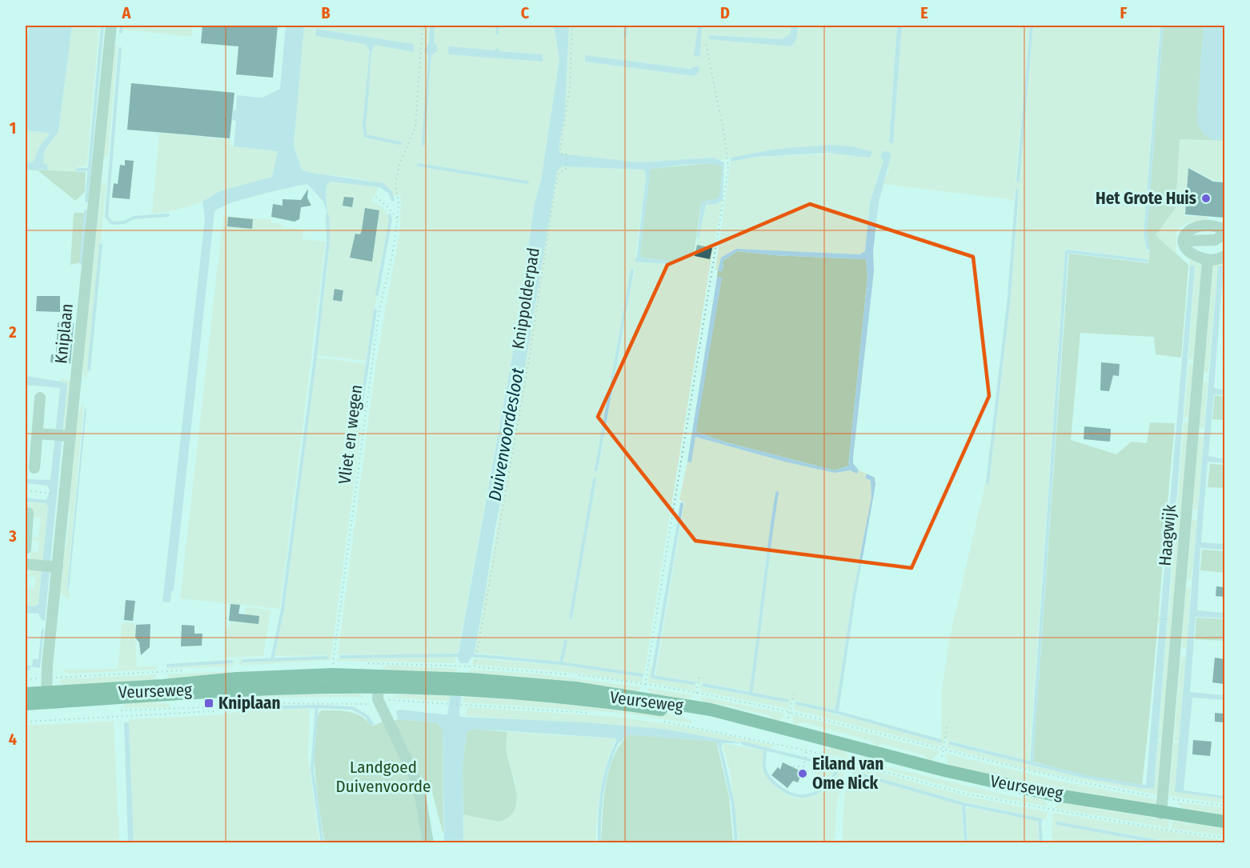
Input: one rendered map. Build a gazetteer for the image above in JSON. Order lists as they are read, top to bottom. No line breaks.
{"streets":{"main road":["Veurseweg"],"street":["Kniplaan","Haagwijk"],"path":["Knippolderpad","Vliet en wegen"]},"crossings":[["Knippolderpad","Veurseweg"],["Kniplaan","Veurseweg"],["Vliet en wegen","Veurseweg"],["Haagwijk","Veurseweg"]],"water":["Duivenvoordesloot"],"parks":["Landgoed Duivenvoorde"],"places":{"other":["Het Grote Huis","Eiland van Ome Nick"],"transit":["Kniplaan"]},"grid":{"columns":["A","B","C","D","E","F"],"rows":["1","2","3","4"]}}
